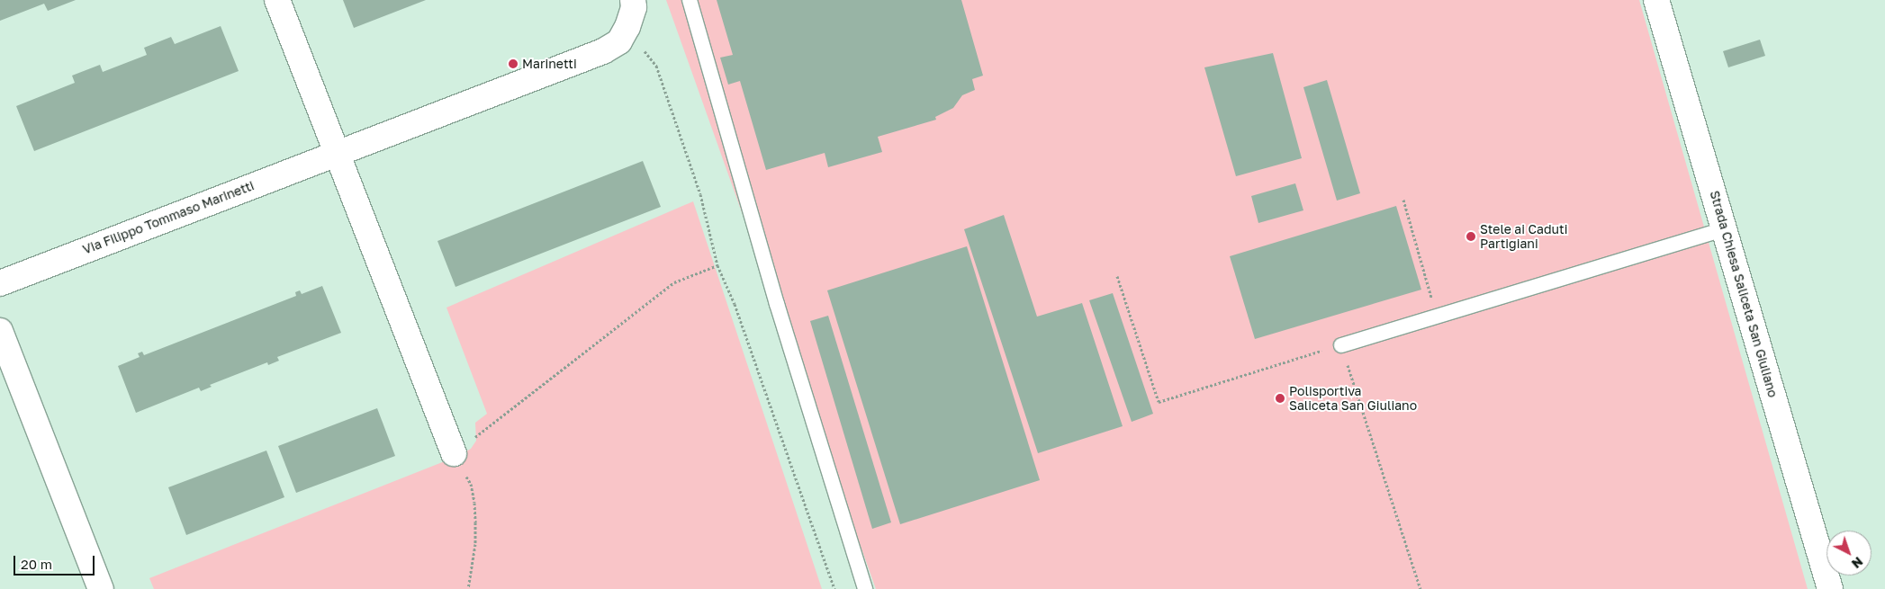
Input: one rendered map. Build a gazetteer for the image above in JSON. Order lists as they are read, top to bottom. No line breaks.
{"streets":{"street":["Via Filippo Tommaso Marinetti","Strada Chiesa Saliceta San Giuliano"]},"places":["Marinetti","Stele ai Caduti Partigiani","Polisportiva Saliceta San Giuliano"],"scale_bar":"20 m","north":"bottom right"}
